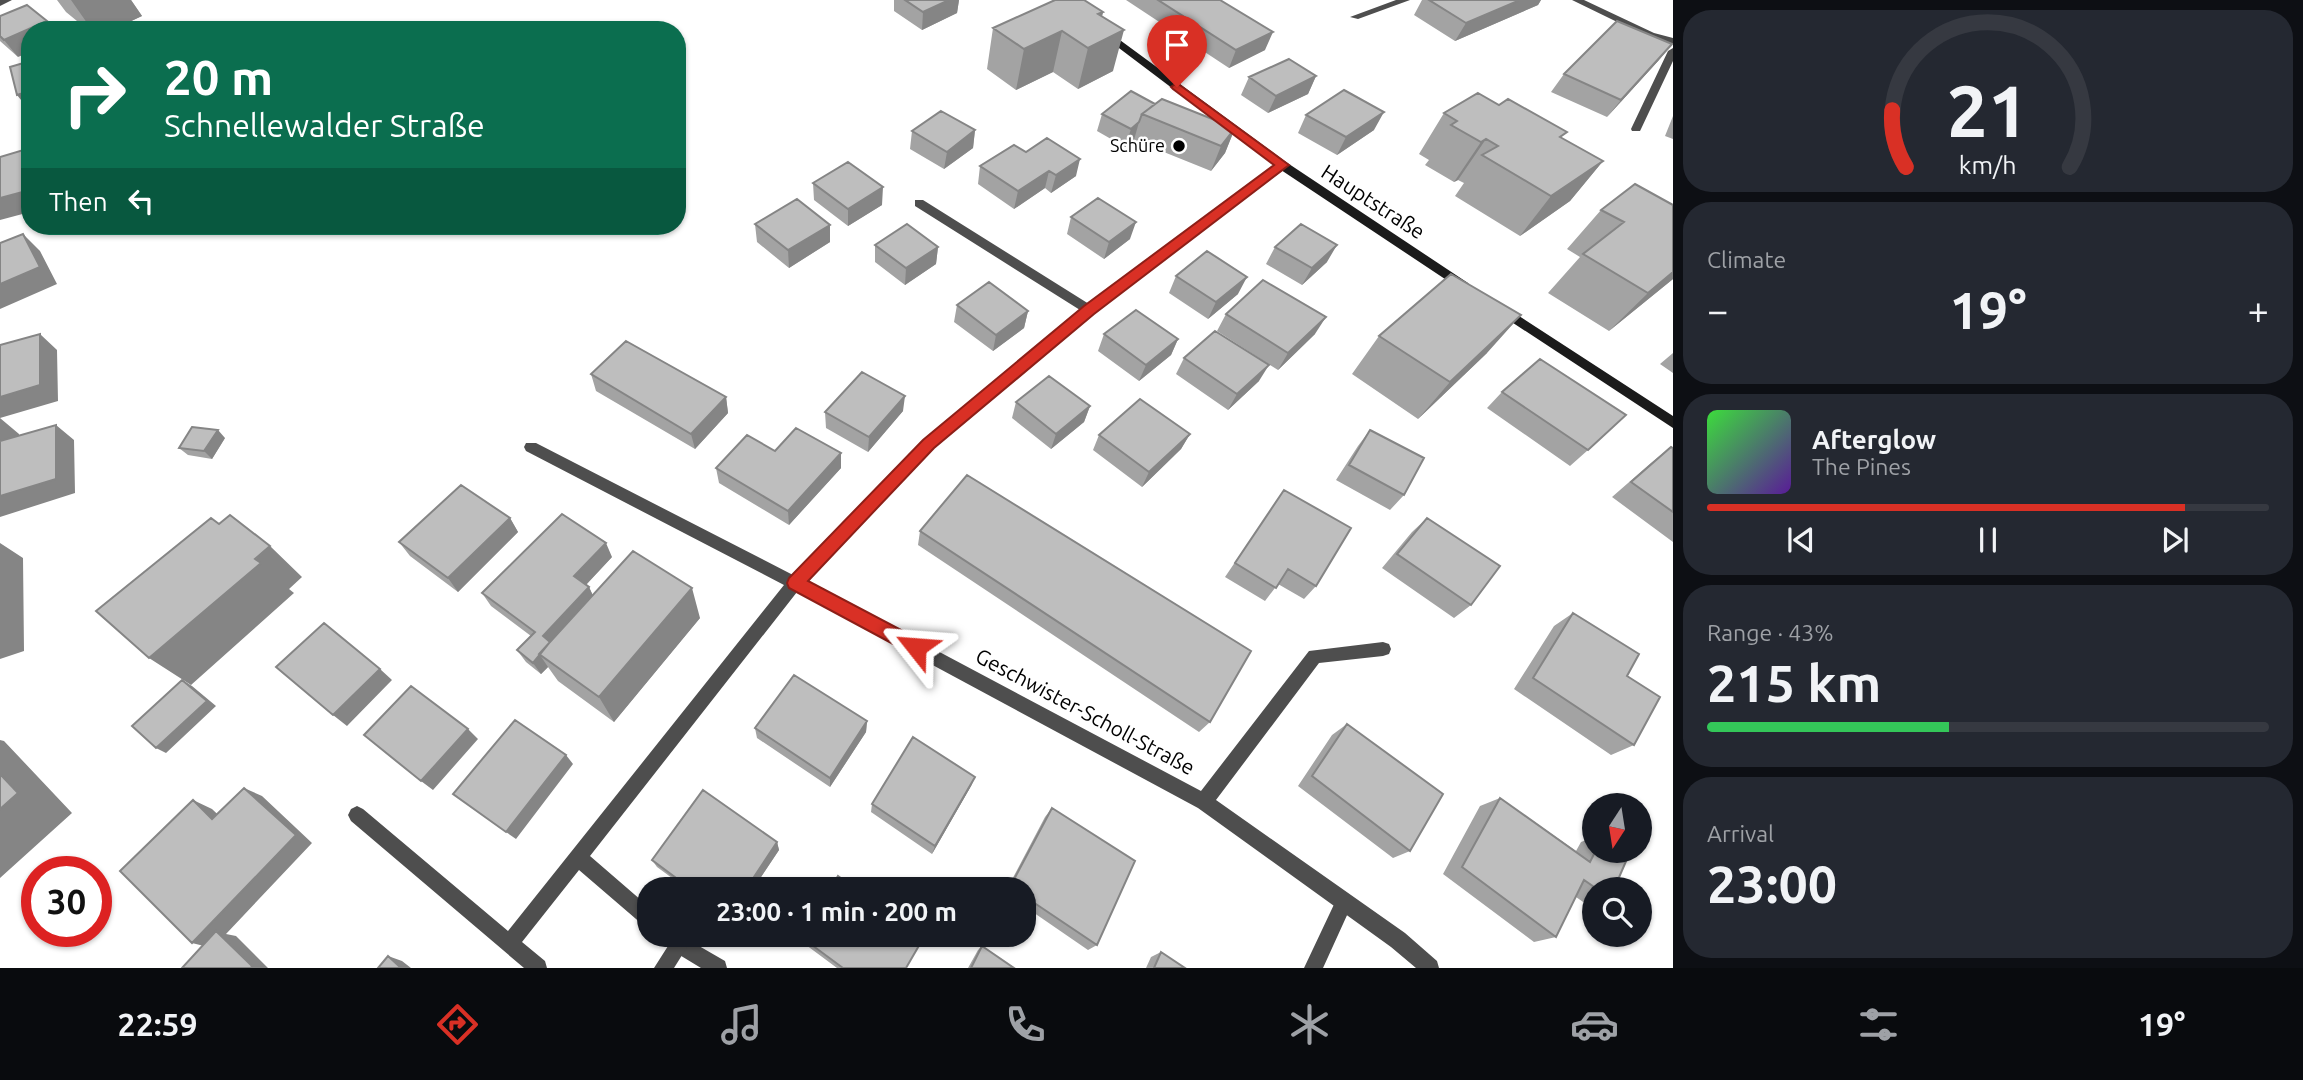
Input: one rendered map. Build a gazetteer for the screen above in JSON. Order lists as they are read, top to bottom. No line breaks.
{"streets":{"main road":["Hauptstraße"],"street":["Geschwister-Scholl-Straße"]},"places":["Schüre"],"north":"bottom","page":{"turn":["20 m","Schnellewalder Straße"],"then":"Then","tile":["Climate",["Range · 43%","215 km"],["Arrival","23:00"]],"heat":["−","19°","+"],"song":["Afterglow","The Pines"],"limit":"30","trip":"23:00 · 1 min · 200 m","tabs":["22:59","19°"],"gauge":["21","km/h"]}}
